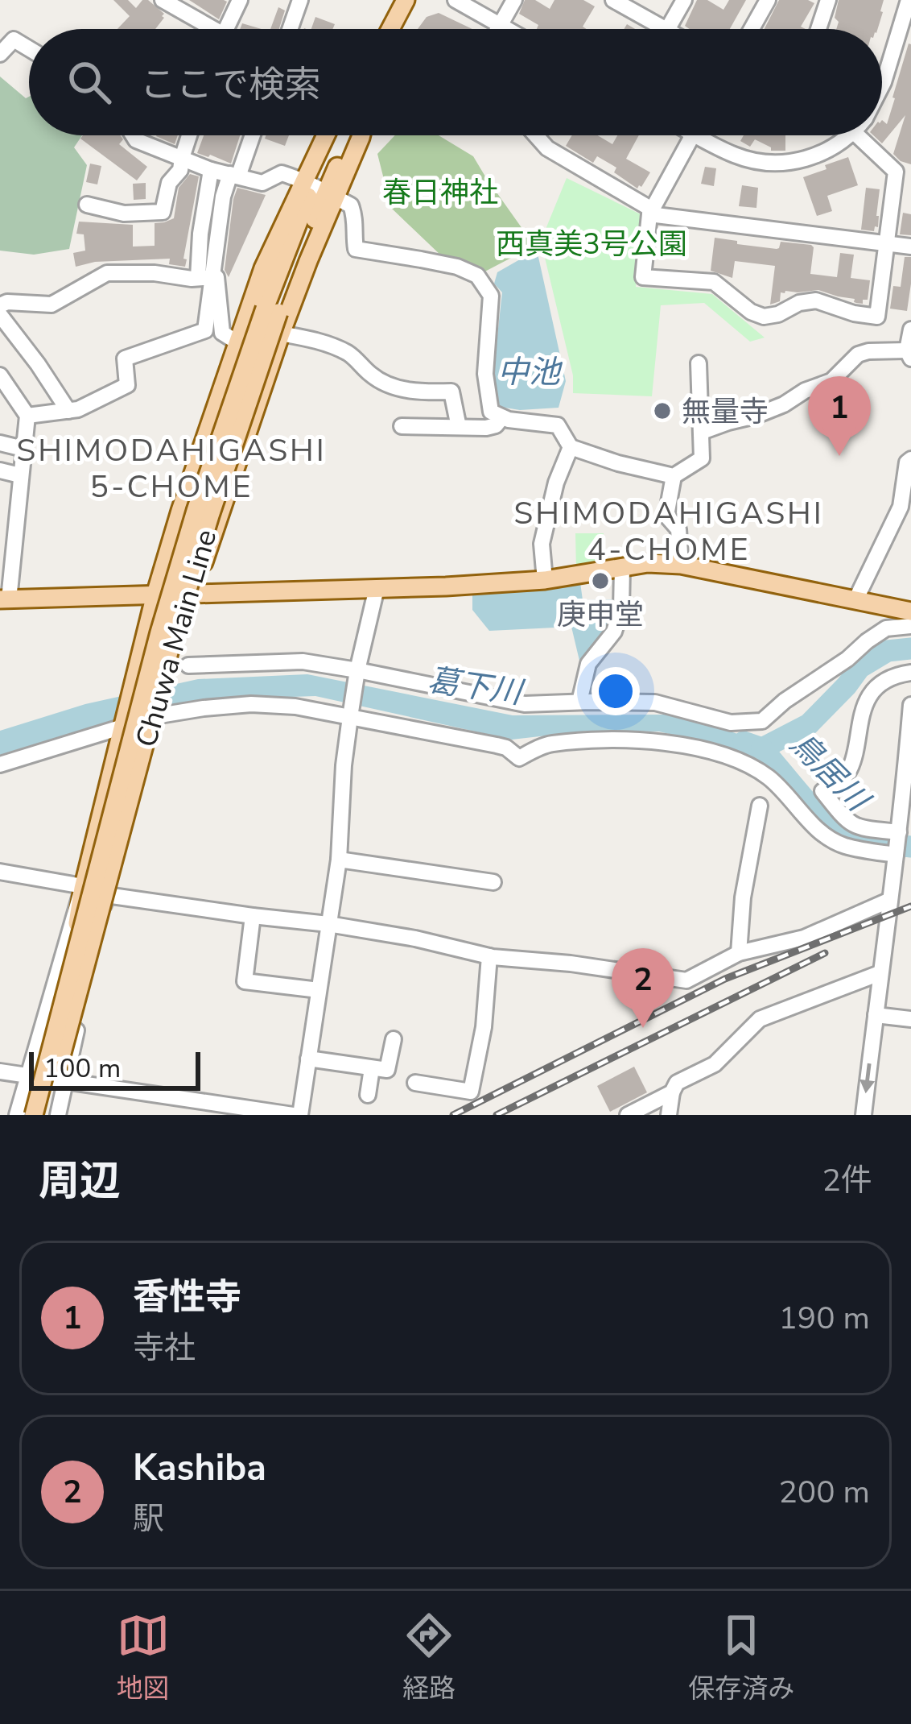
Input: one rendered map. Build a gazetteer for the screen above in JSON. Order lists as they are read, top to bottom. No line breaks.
{"streets":{"main road":["Chuwa Main Line"]},"districts":["SHIMODAHIGASHI 5-CHOME","SHIMODAHIGASHI 4-CHOME"],"water":["中池","葛下川","鳥居川"],"parks":["春日神社","西真美3号公園"],"places":["無量寺","庚申堂"],"scale_bar":"100 m","page":{"search":"ここで検索","pins":["1","2"],"scale":"100 m","heading":["周辺","2件"],"list":[{"mark":"1","name":"香性寺","note":"寺社","value":"190 m"},{"mark":"2","name":"Kashiba","note":"駅","value":"200 m"}],"nav":["地図","経路","保存済み"]}}
